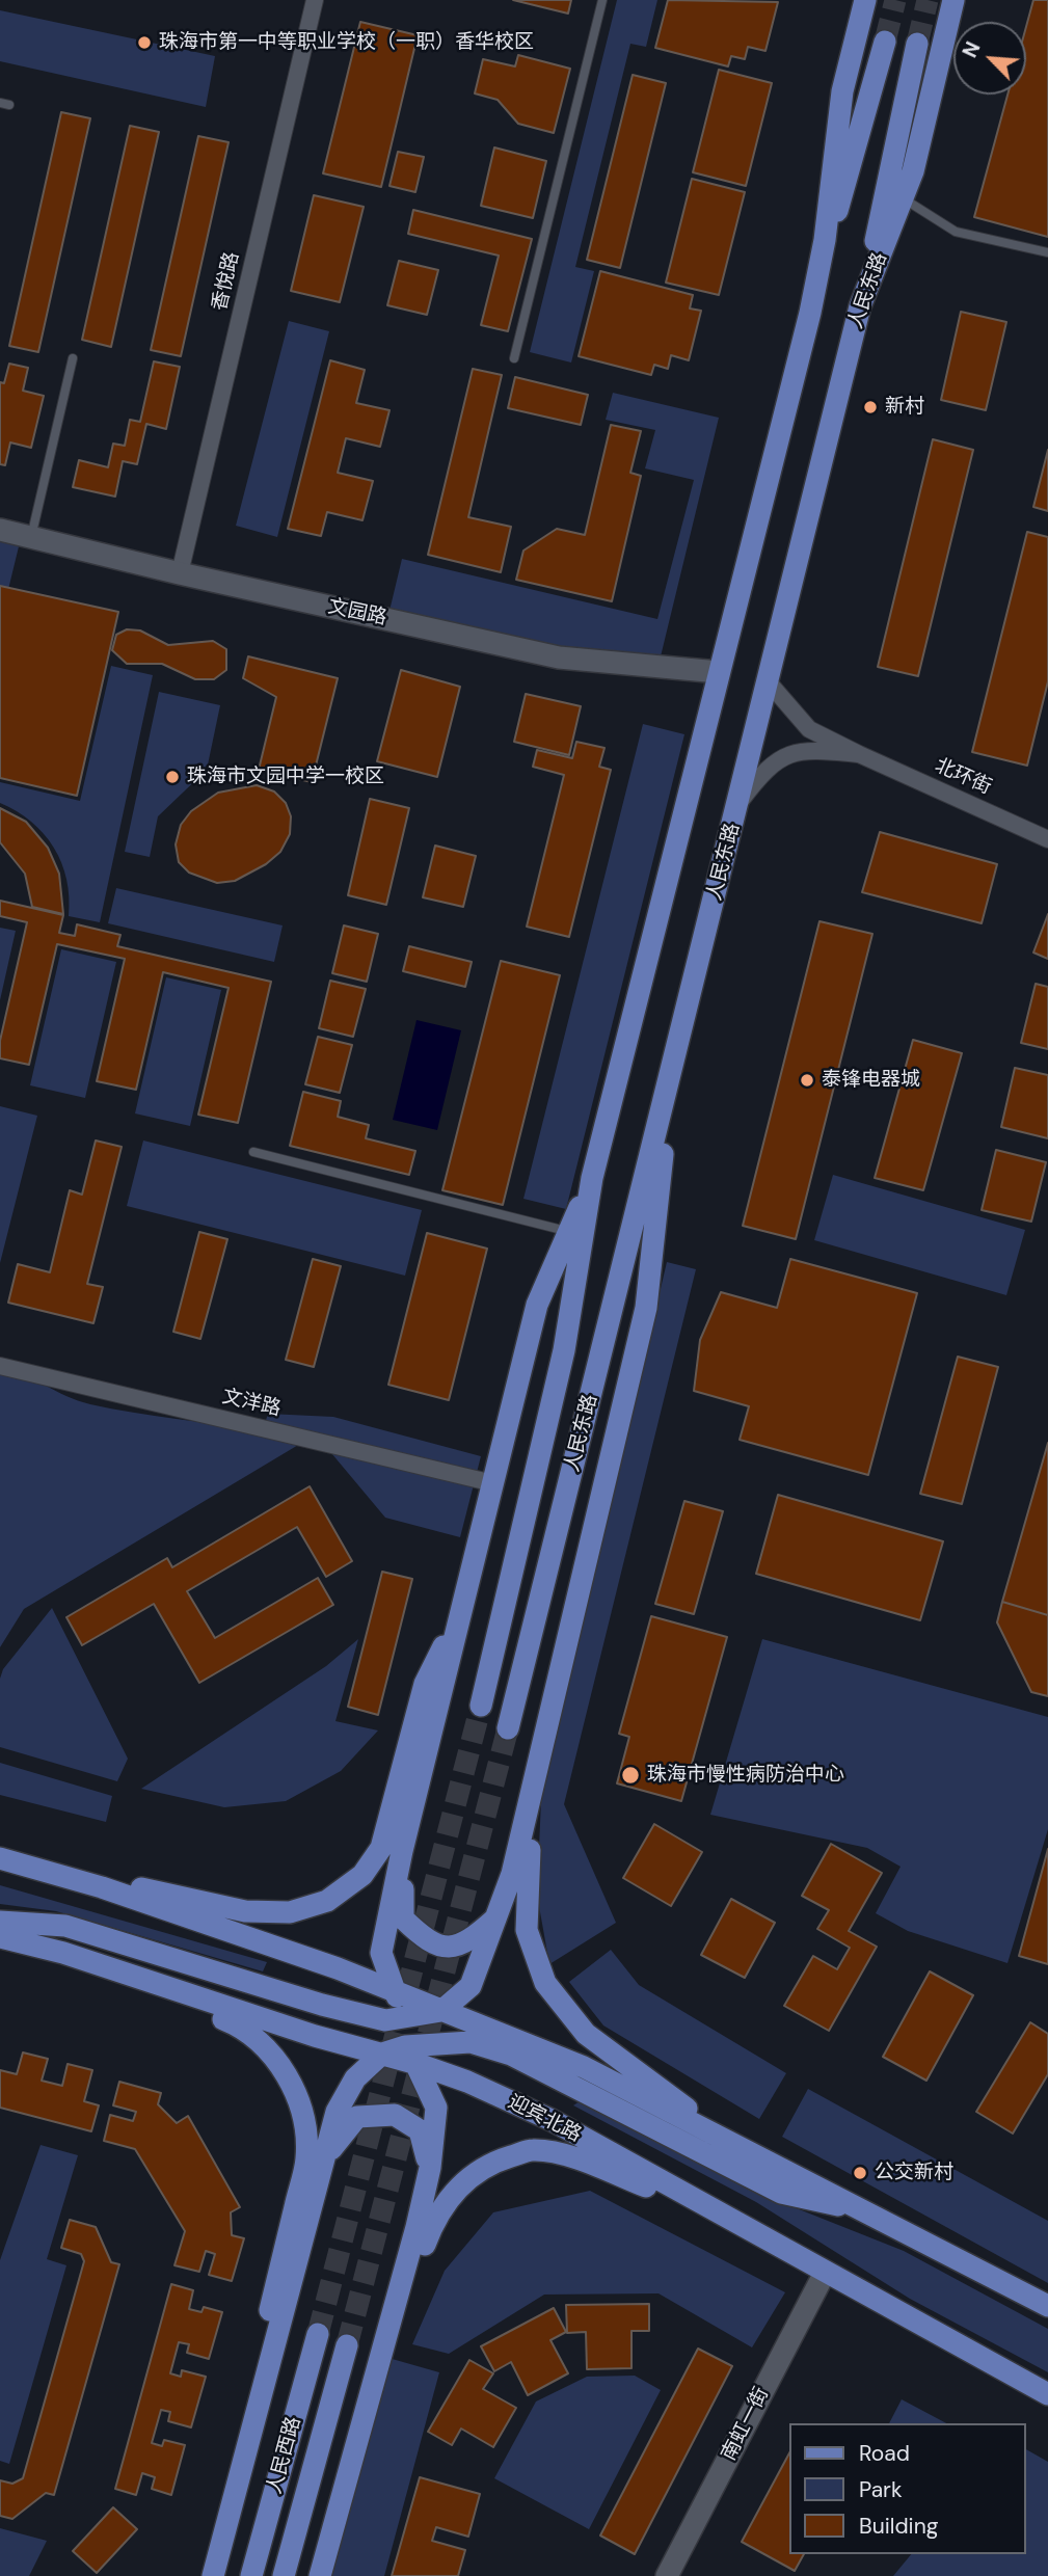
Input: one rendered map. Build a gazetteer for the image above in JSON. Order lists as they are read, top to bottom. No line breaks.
{"streets":{"main road":["人民东路","迎宾北路","人民西路"],"street":["香悅路","文园路","北环街","文洋路","南虹一街"]},"crossings":[["香悅路","文园路"],["人民东路","文园路"],["人民东路","北环街"],["迎宾北路","南虹一街"]],"places":["珠海市第一中等职业学校（一职）香华校区","新村","珠海市文园中学一校区","泰锋电器城","珠海市慢性病防治中心","公交新村"],"legend":["Road","Park","Building"],"north":"top left"}
